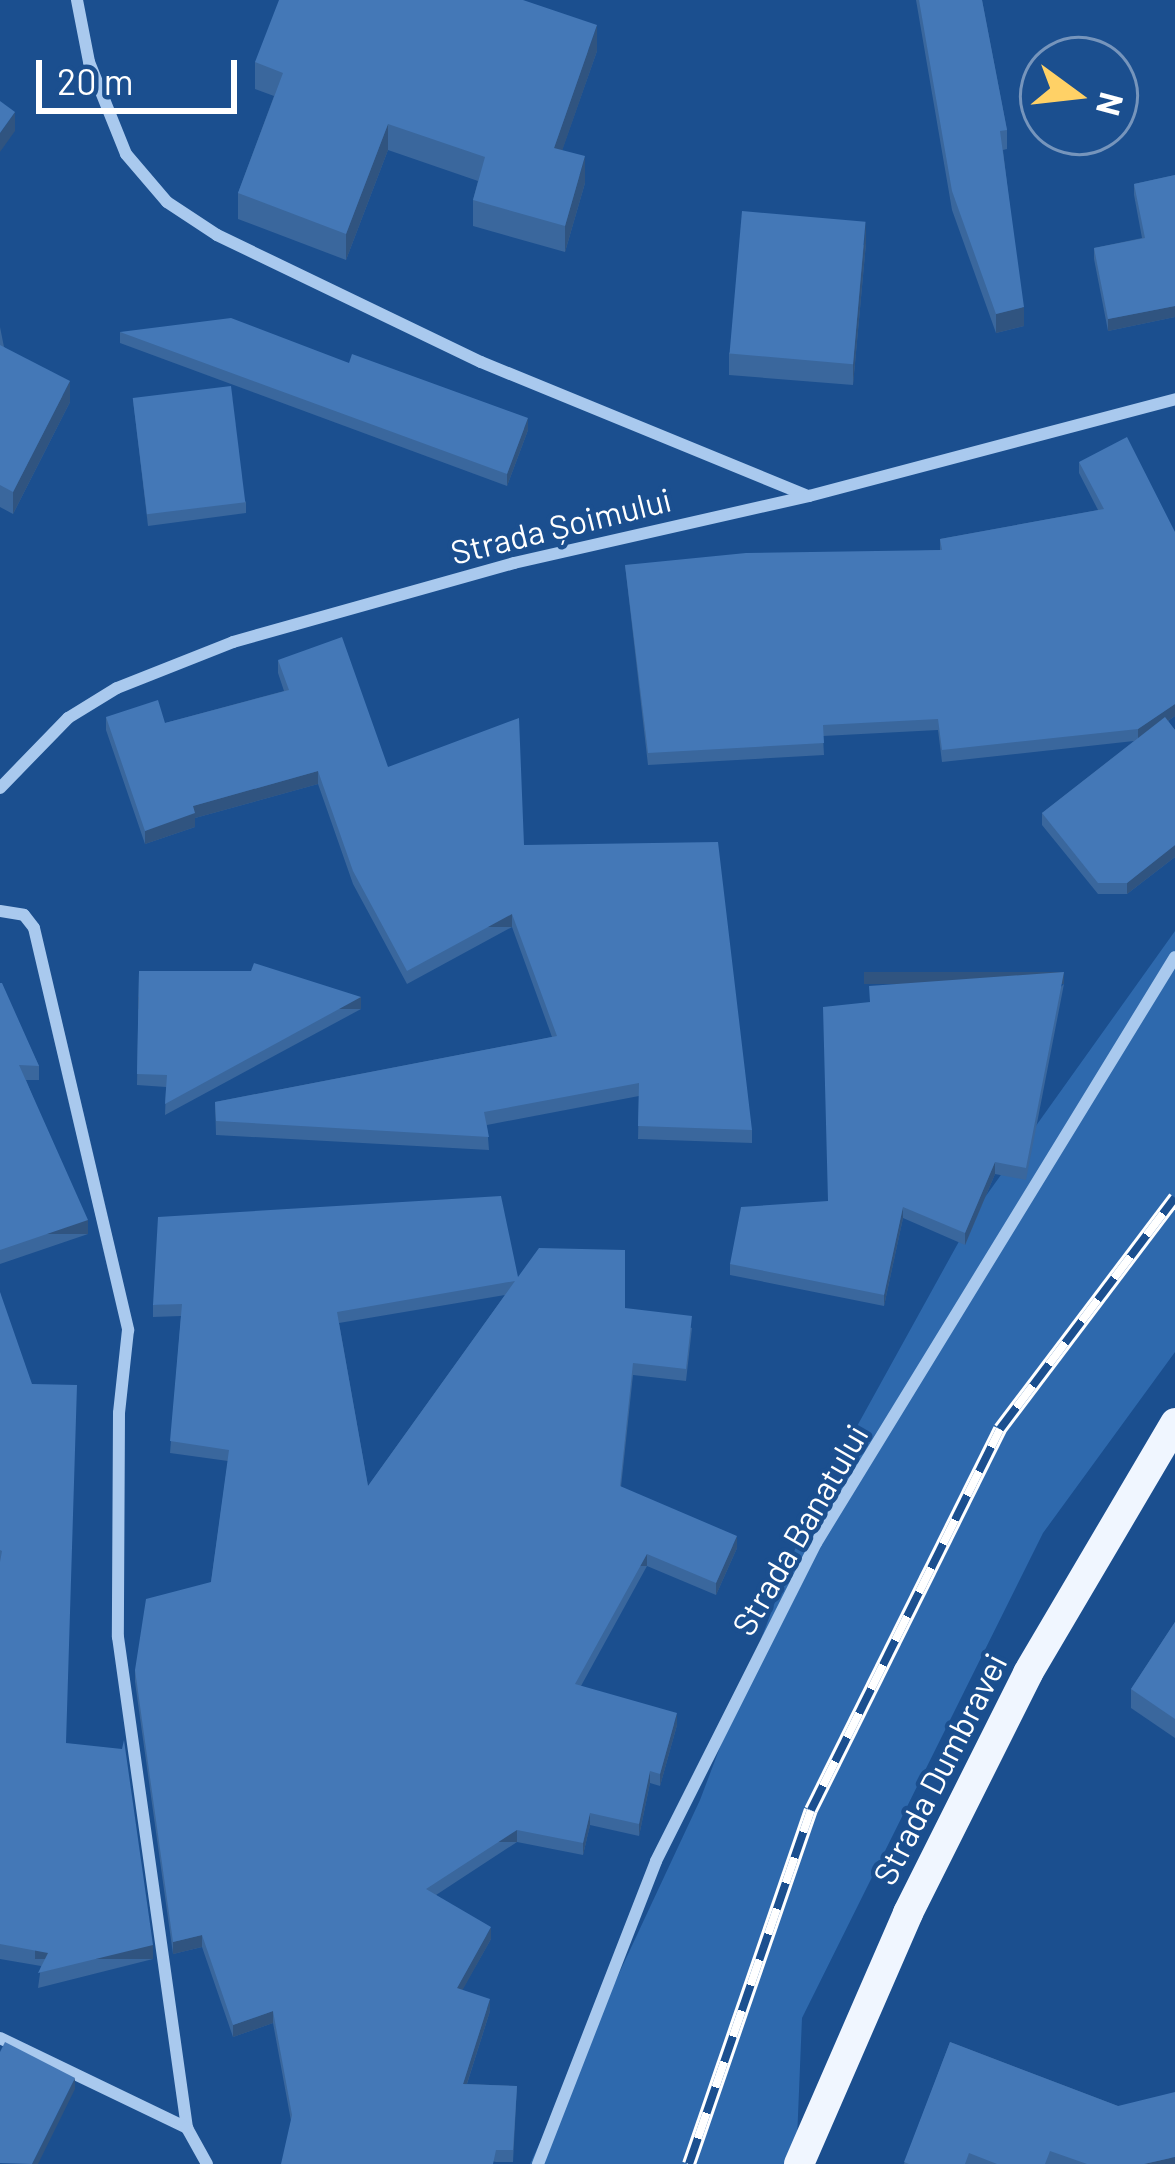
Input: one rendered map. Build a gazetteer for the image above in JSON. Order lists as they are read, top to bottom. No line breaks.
{"streets":{"main road":["Strada Dumbravei"],"street":["Strada Șoimului","Strada Banatului"]},"scale_bar":"20 m","north":"right"}
